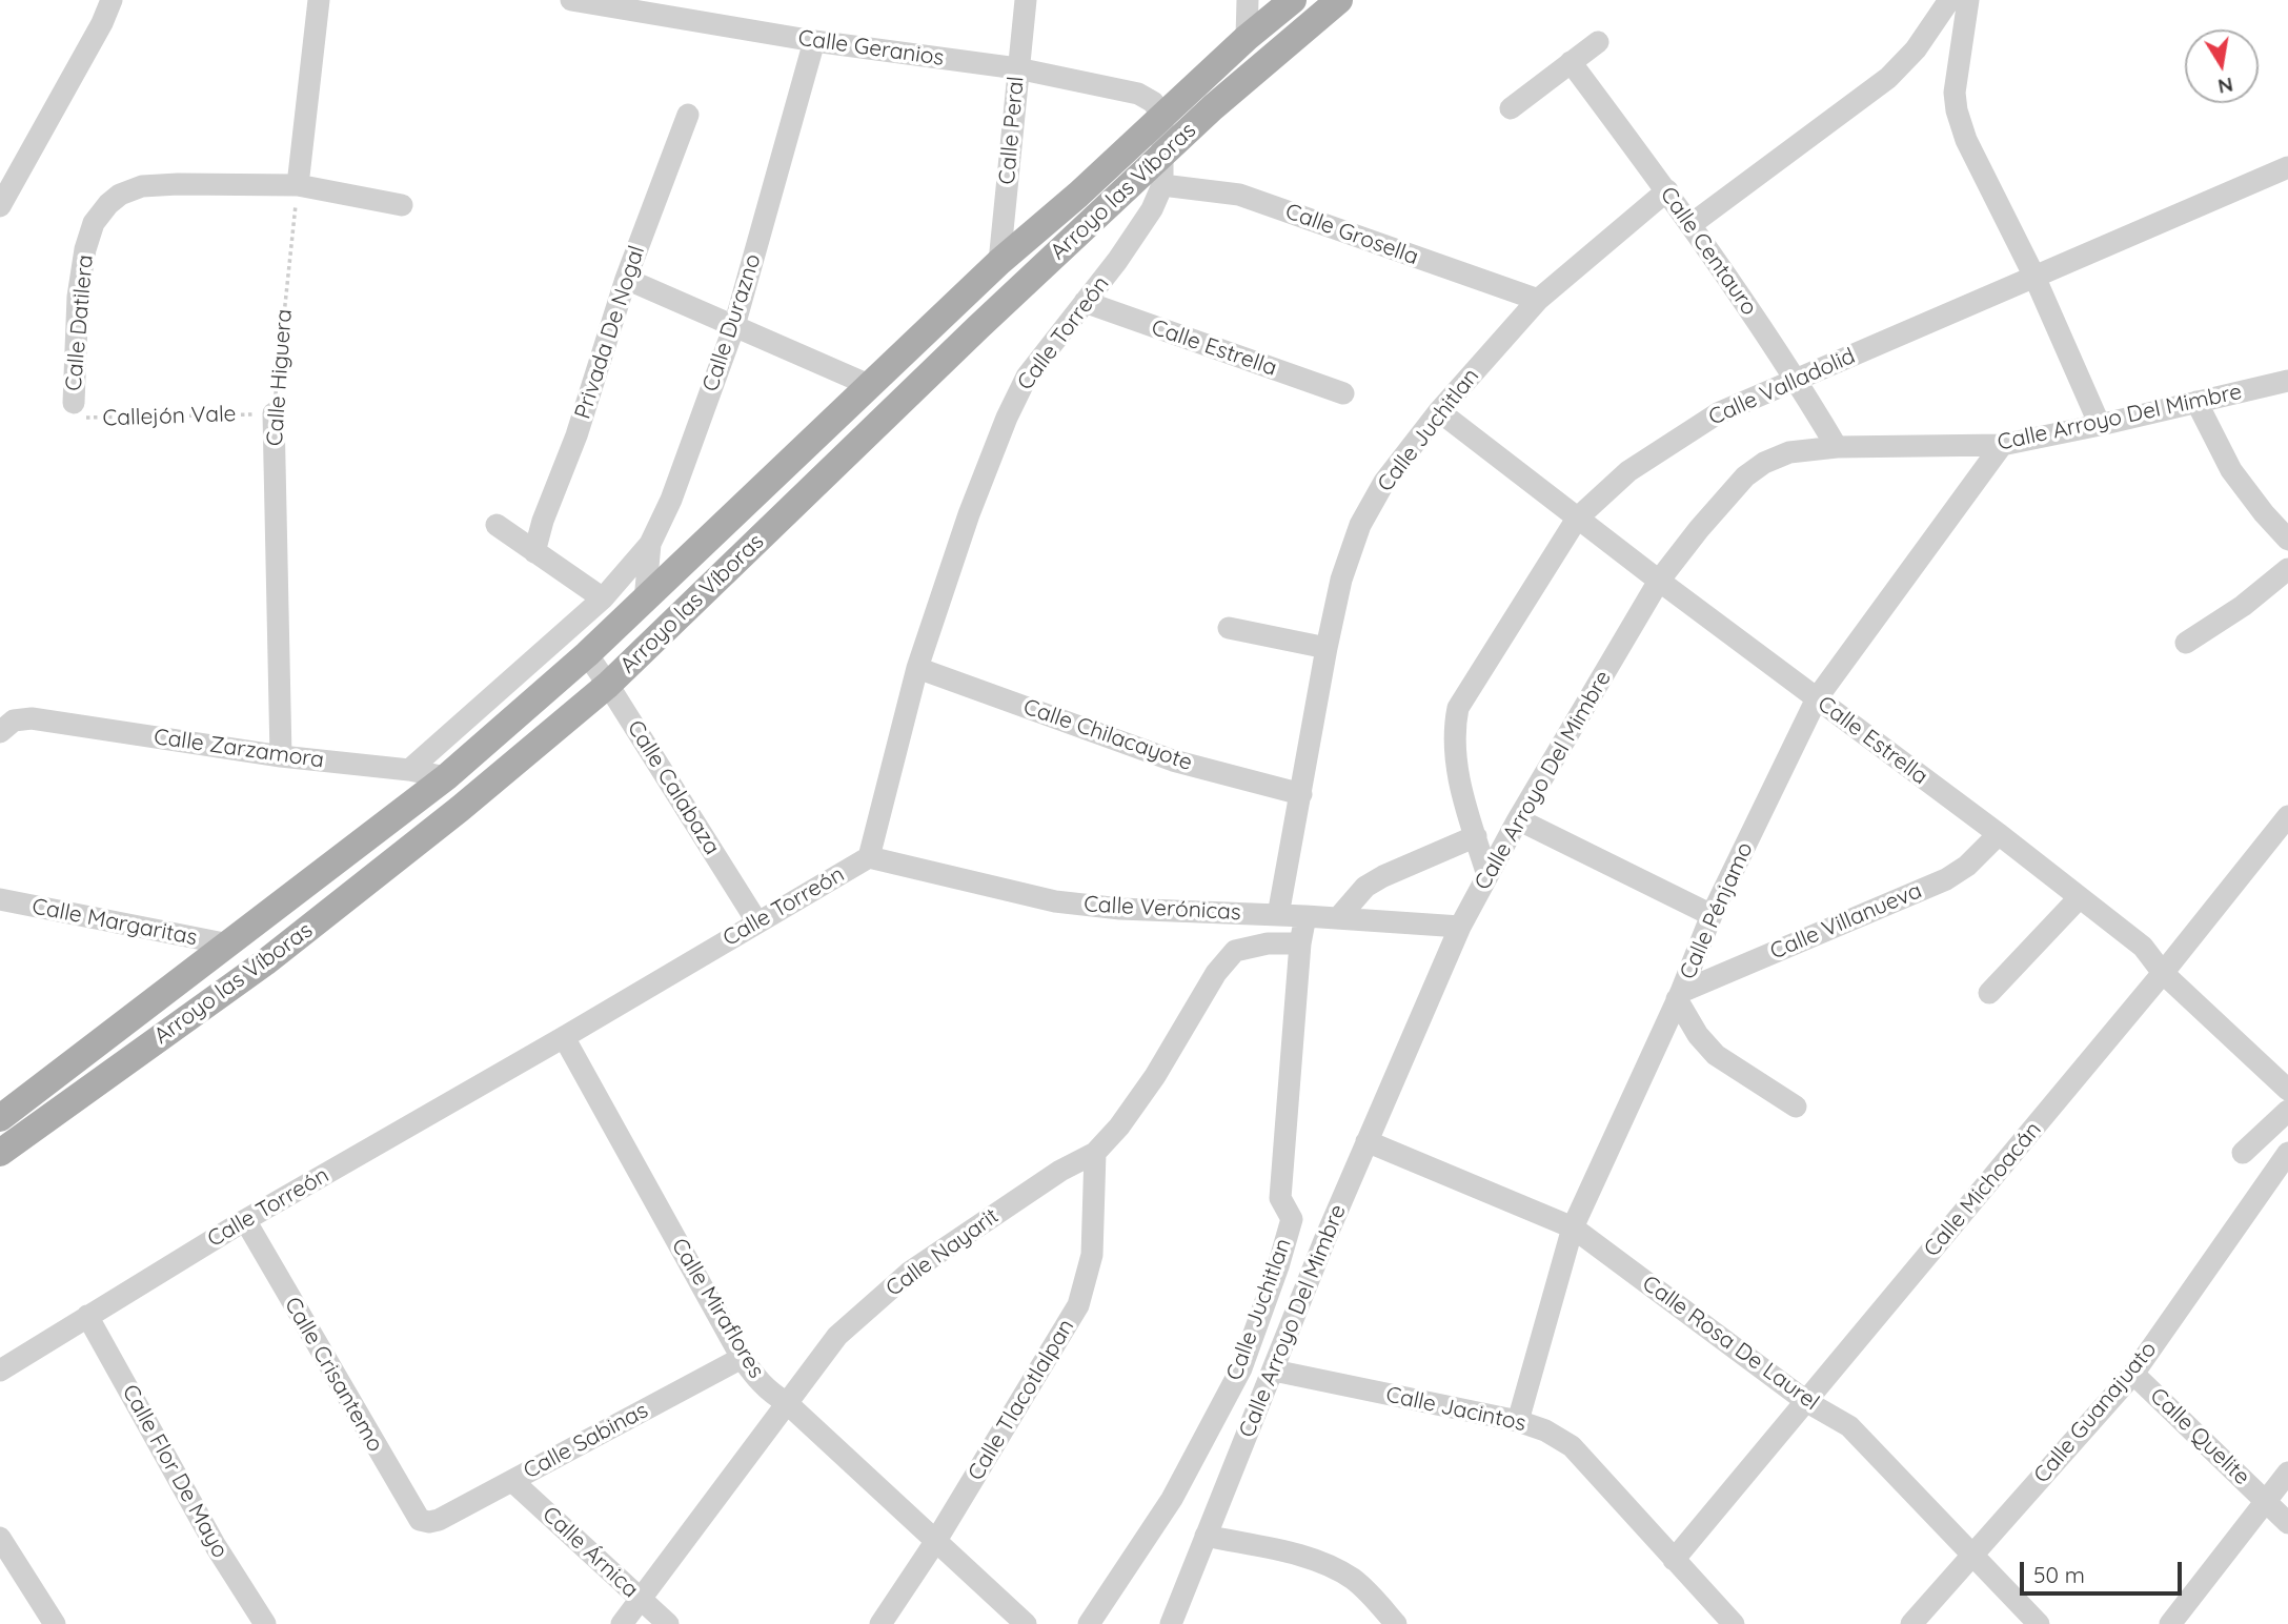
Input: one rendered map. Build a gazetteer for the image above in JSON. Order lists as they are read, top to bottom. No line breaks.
{"streets":{"main road":["Arroyo las Víboras"],"street":["Calle Geranios","Calle Peral","Calle Grosella","Calle Centauro","Calle Datilera","Calle Durazno","Privada De Nogal","Calle Torreón","Calle Estrella","Calle Higuera","Calle Valladolid","Calle Arroyo Del Mimbre","Calle Juchitlan","Calle Chilacayote","Calle Zarzamora","Calle Calabaza","Calle Verónicas","Calle Pénjamo","Calle Villanueva","Calle Margaritas","Calle Michoacán","Calle Nayarit","Calle Miraflores","Calle Rosa De Laurel","Calle Crisantemo","Calle Tlacotlalpan","Calle Jacintos","Calle Guanajuato","Calle Quelite","Calle Sabinas","Calle Flor De Mayo","Calle Árnica"],"path":["Callejón Vale"]},"crossings":[["Calle Geranios","Calle Peral"],["Calle Geranios","Arroyo las Víboras"],["Calle Geranios","Calle Durazno"],["Calle Geranios","Calle Torreón"],["Calle Peral","Arroyo las Víboras"],["Arroyo las Víboras","Calle Durazno"],["Arroyo las Víboras","Calle Torreón"],["Arroyo las Víboras","Calle Zarzamora"],["Arroyo las Víboras","Calle Calabaza"],["Arroyo las Víboras","Calle Margaritas"],["Calle Grosella","Calle Torreón"],["Calle Grosella","Calle Juchitlan"],["Calle Centauro","Calle Valladolid"],["Calle Centauro","Calle Arroyo Del Mimbre"],["Calle Centauro","Calle Juchitlan"],["Calle Datilera","Calle Higuera"],["Calle Datilera","Callejón Vale"],["Calle Torreón","Calle Estrella"],["Calle Torreón","Calle Chilacayote"],["Calle Torreón","Calle Calabaza"],["Calle Torreón","Calle Verónicas"],["Calle Torreón","Calle Miraflores"],["Calle Torreón","Calle Crisantemo"],["Calle Torreón","Calle Flor De Mayo"],["Calle Estrella","Calle Valladolid"],["Calle Estrella","Calle Arroyo Del Mimbre"],["Calle Estrella","Calle Juchitlan"],["Calle Estrella","Calle Pénjamo"],["Calle Estrella","Calle Villanueva"],["Calle Estrella","Calle Michoacán"],["Calle Higuera","Callejón Vale"],["Calle Higuera","Calle Zarzamora"],["Calle Valladolid","Calle Arroyo Del Mimbre"],["Calle Arroyo Del Mimbre","Calle Verónicas"],["Calle Arroyo Del Mimbre","Calle Pénjamo"],["Calle Arroyo Del Mimbre","Calle Rosa De Laurel"],["Calle Arroyo Del Mimbre","Calle Jacintos"],["Calle Juchitlan","Calle Chilacayote"],["Calle Juchitlan","Calle Verónicas"],["Calle Juchitlan","Calle Nayarit"],["Calle Pénjamo","Calle Villanueva"],["Calle Pénjamo","Calle Rosa De Laurel"],["Calle Pénjamo","Calle Jacintos"],["Calle Michoacán","Calle Rosa De Laurel"],["Calle Michoacán","Calle Jacintos"],["Calle Nayarit","Calle Miraflores"],["Calle Nayarit","Calle Tlacotlalpan"],["Calle Nayarit","Calle Árnica"],["Calle Miraflores","Calle Tlacotlalpan"],["Calle Miraflores","Calle Sabinas"],["Calle Rosa De Laurel","Calle Guanajuato"],["Calle Crisantemo","Calle Sabinas"],["Calle Guanajuato","Calle Quelite"],["Calle Sabinas","Calle Árnica"]],"scale_bar":"50 m","north":"bottom"}
